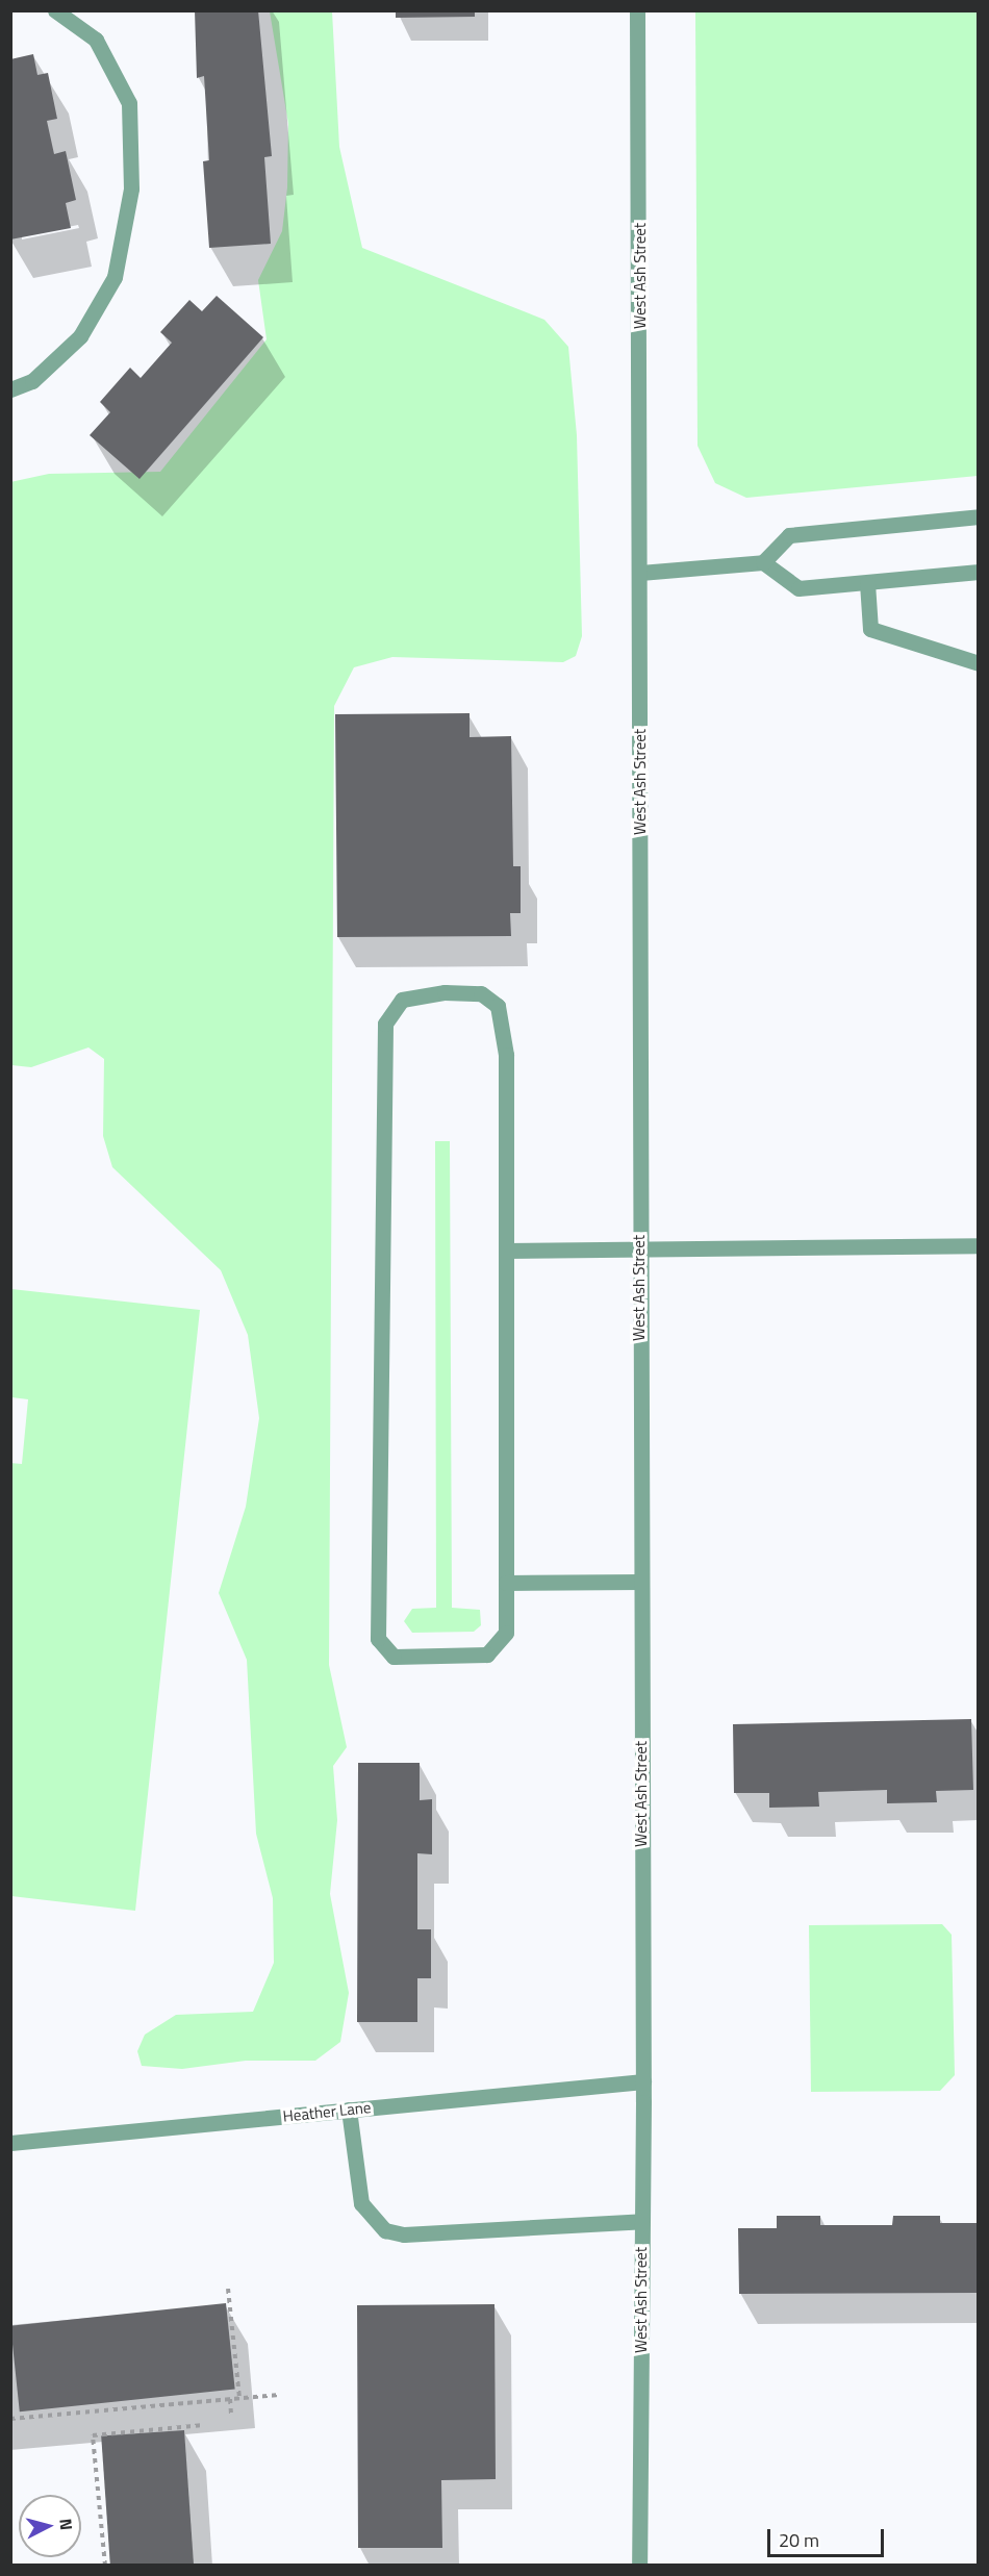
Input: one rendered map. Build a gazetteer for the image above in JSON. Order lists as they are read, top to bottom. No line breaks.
{"streets":{"street":["West Ash Street","Heather Lane"]},"crossings":[["West Ash Street","Heather Lane"]],"scale_bar":"20 m","north":"right"}
